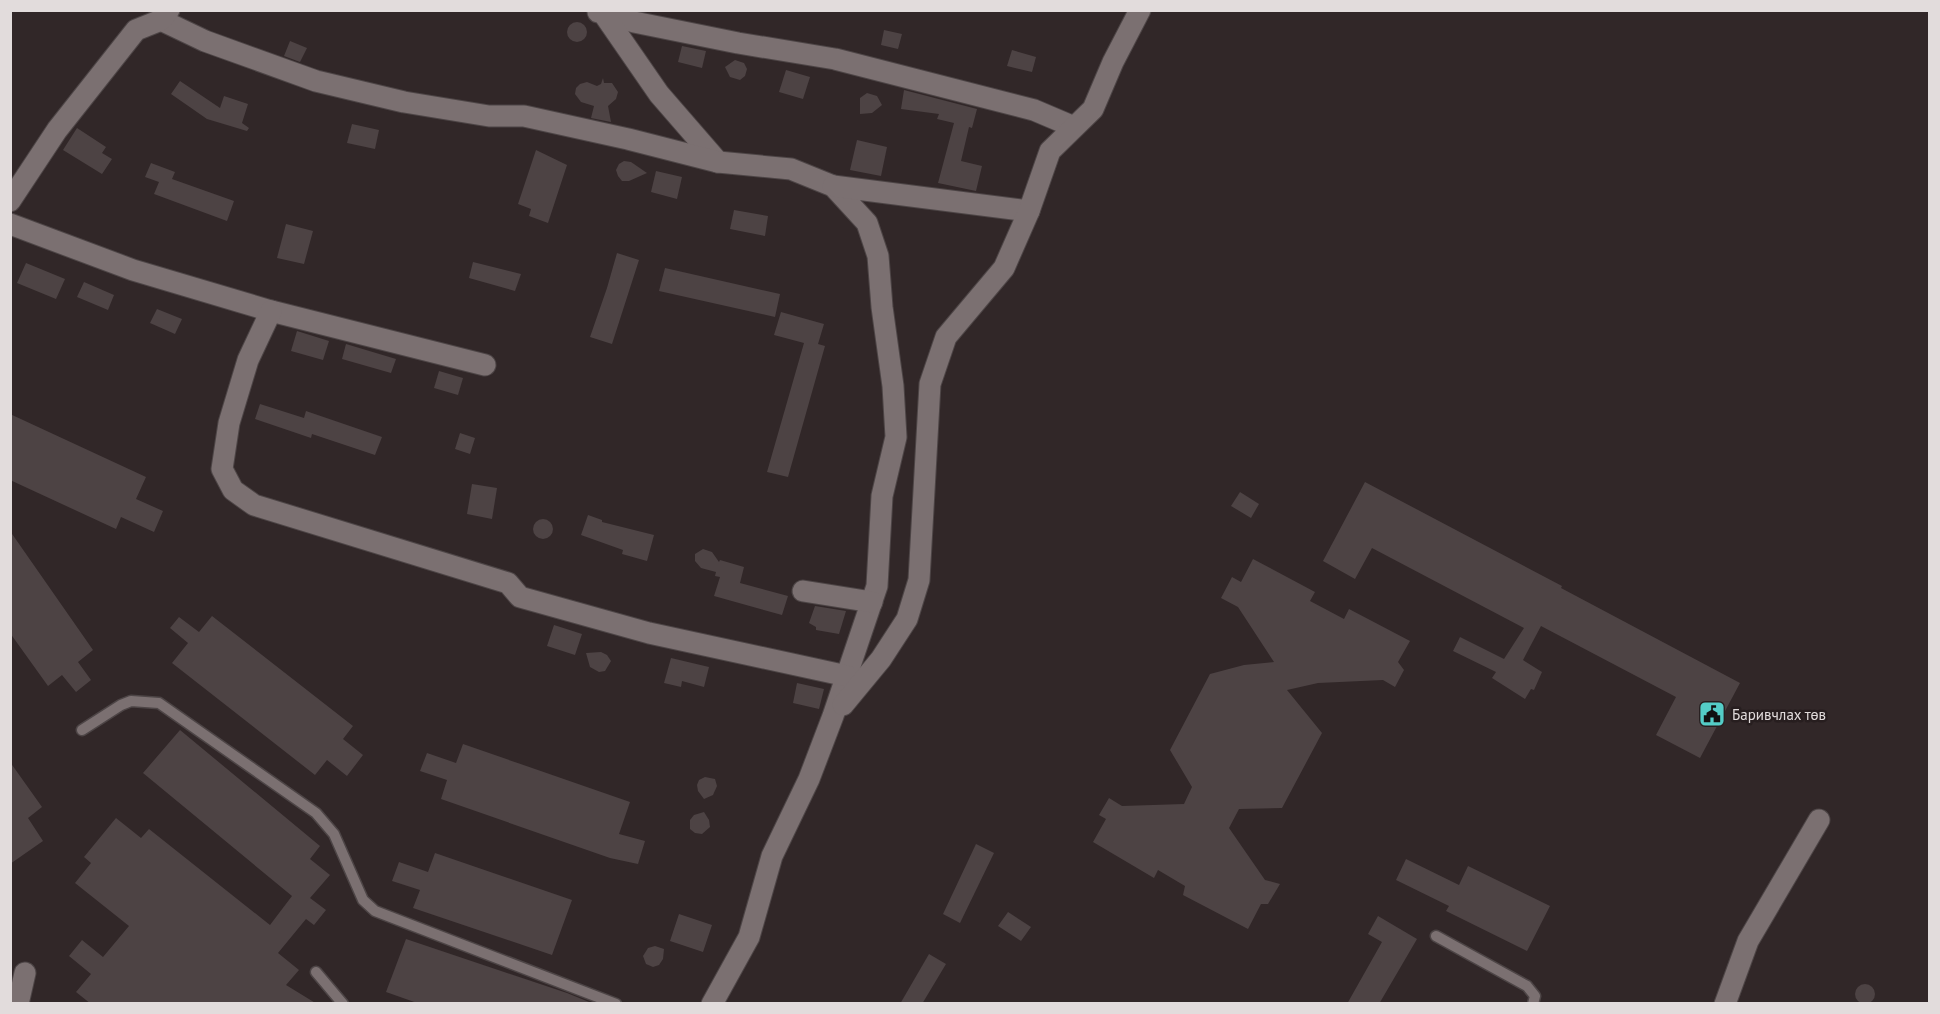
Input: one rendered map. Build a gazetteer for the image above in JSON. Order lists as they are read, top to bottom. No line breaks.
{"places":{"public building":["Баривчлах төв"]}}
